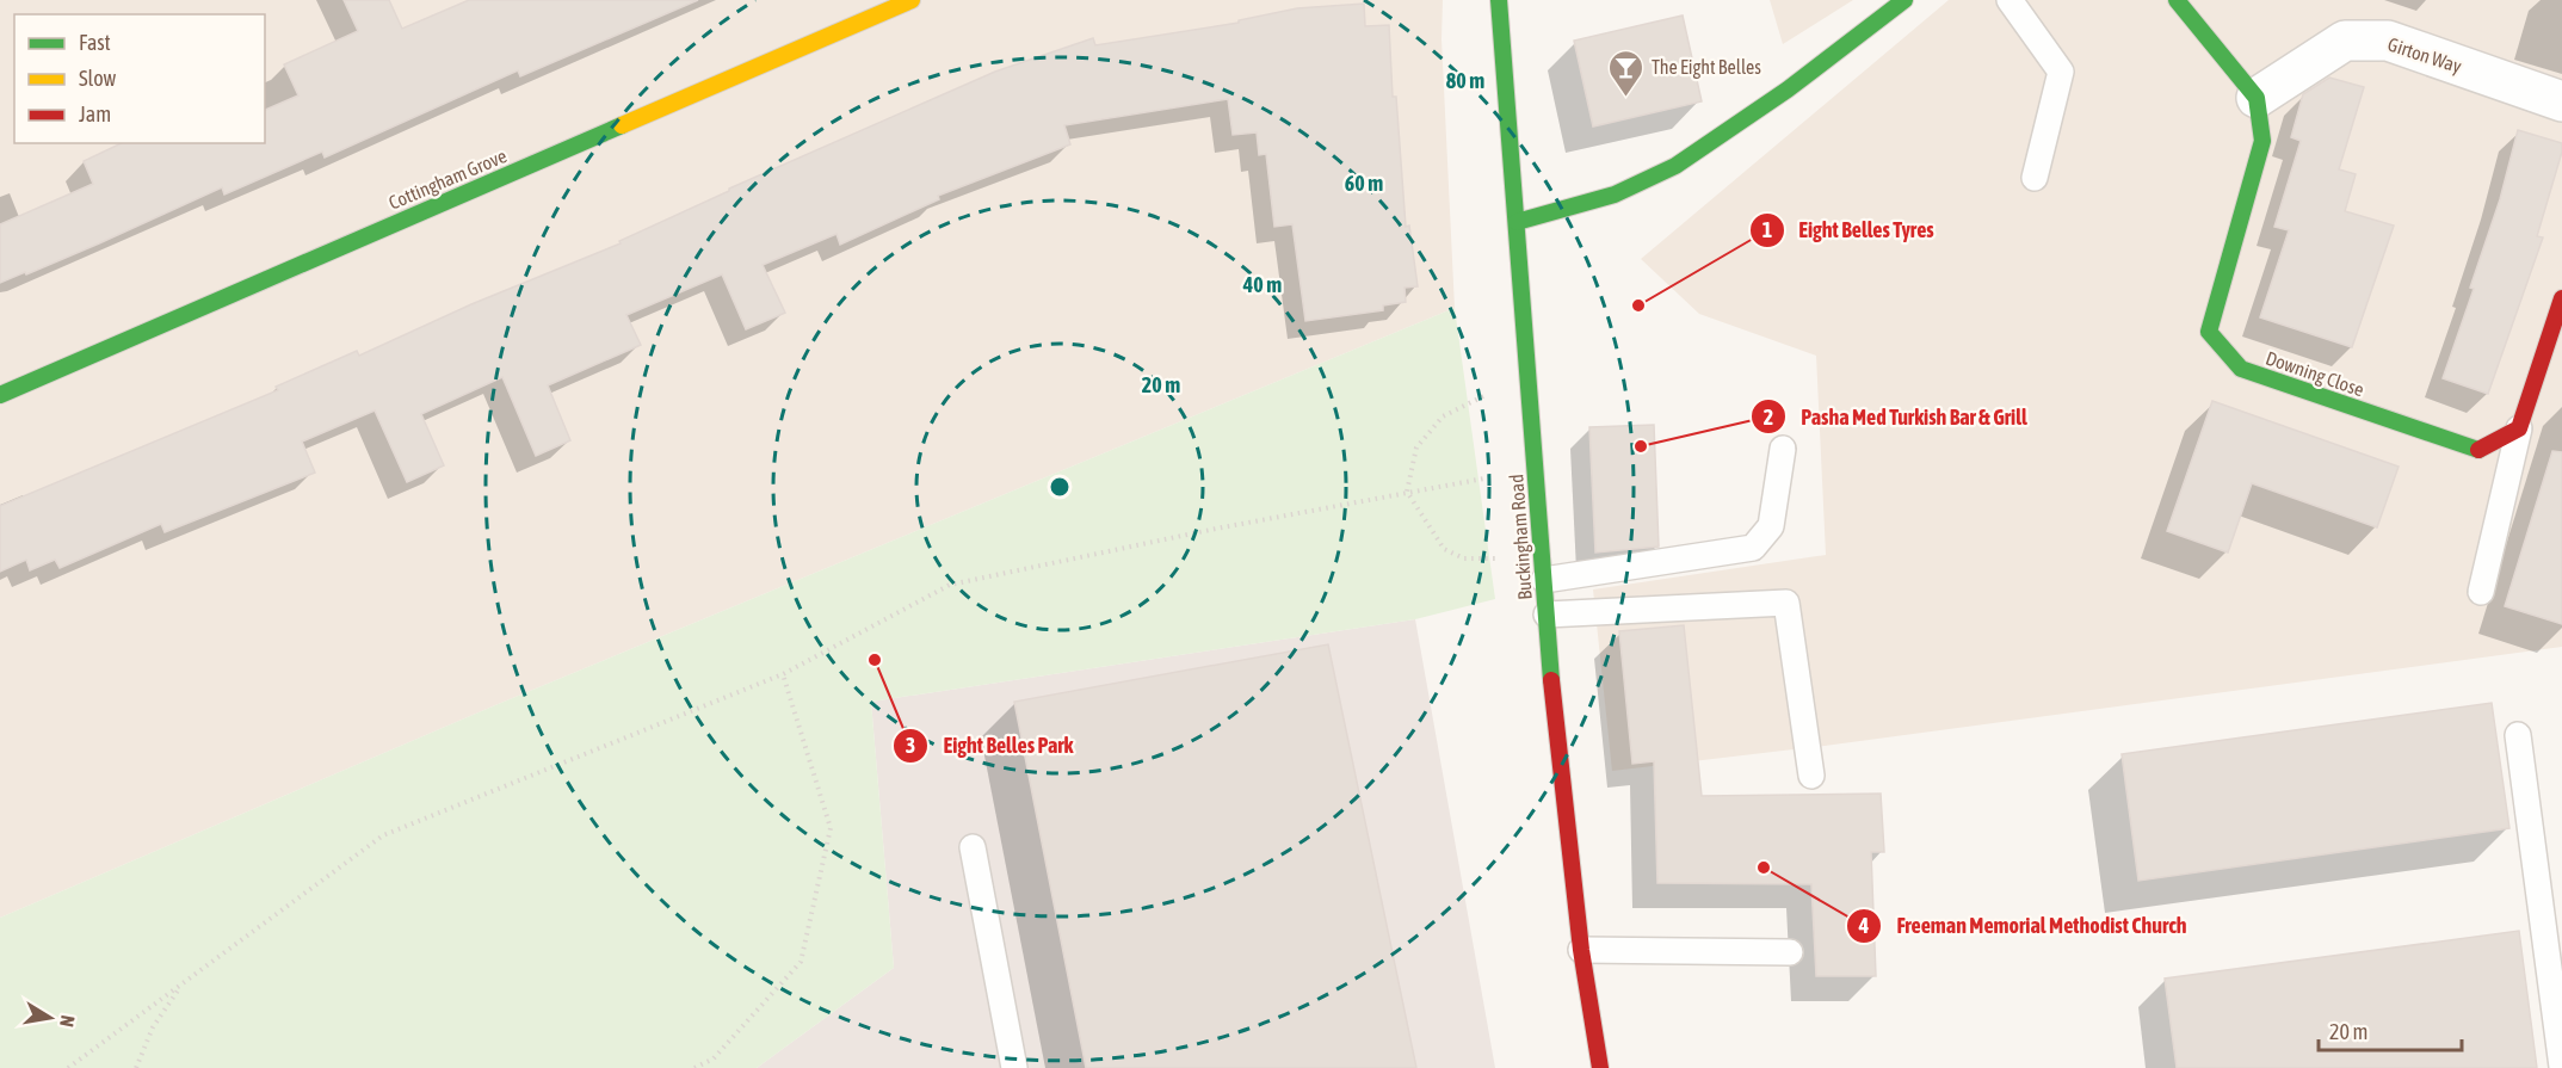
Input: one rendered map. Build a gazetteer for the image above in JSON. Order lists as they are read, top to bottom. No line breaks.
{"streets":{"street":["Girton Way","Cottingham Grove","Downing Close","Buckingham Road"]},"crossings":[["Girton Way","Downing Close"]],"places":{"bar":["The Eight Belles"],"other":["Eight Belles Tyres","Pasha Med Turkish Bar & Grill","Eight Belles Park","Freeman Memorial Methodist Church"]},"legend":["Fast","Slow","Jam"],"scale_bar":"20 m","north":"right","rings":["80 m","60 m","40 m","20 m"]}
